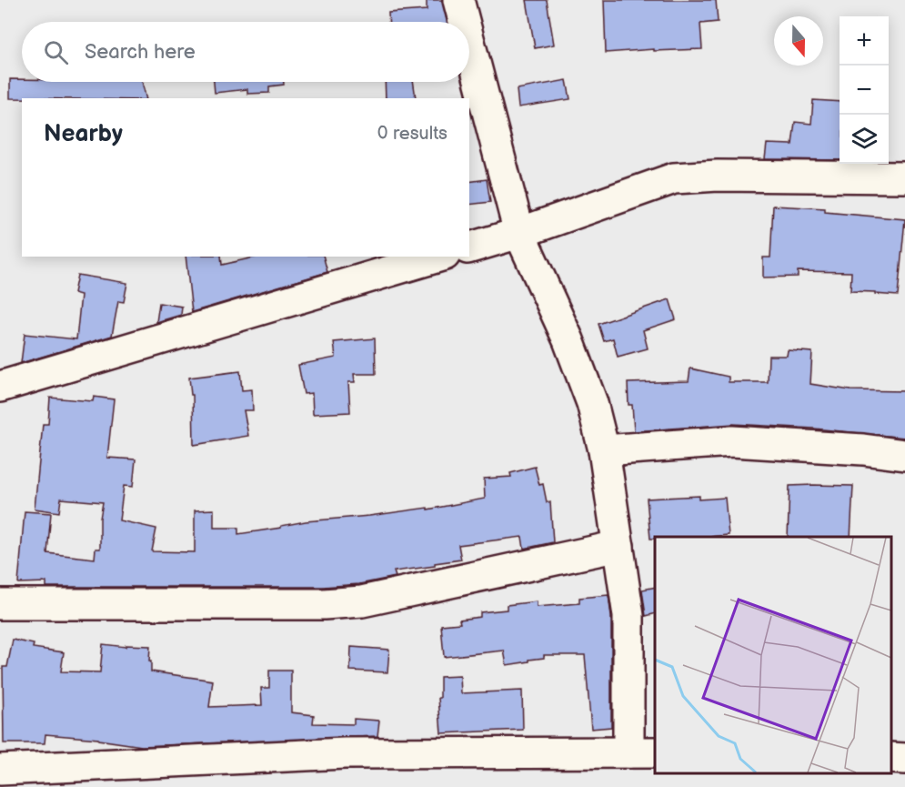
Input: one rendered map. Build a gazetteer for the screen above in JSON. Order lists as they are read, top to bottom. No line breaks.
{"north":"bottom","page":{"map_buttons":["+","−"],"search":"Search here","heading":["Nearby","0 results"]}}
